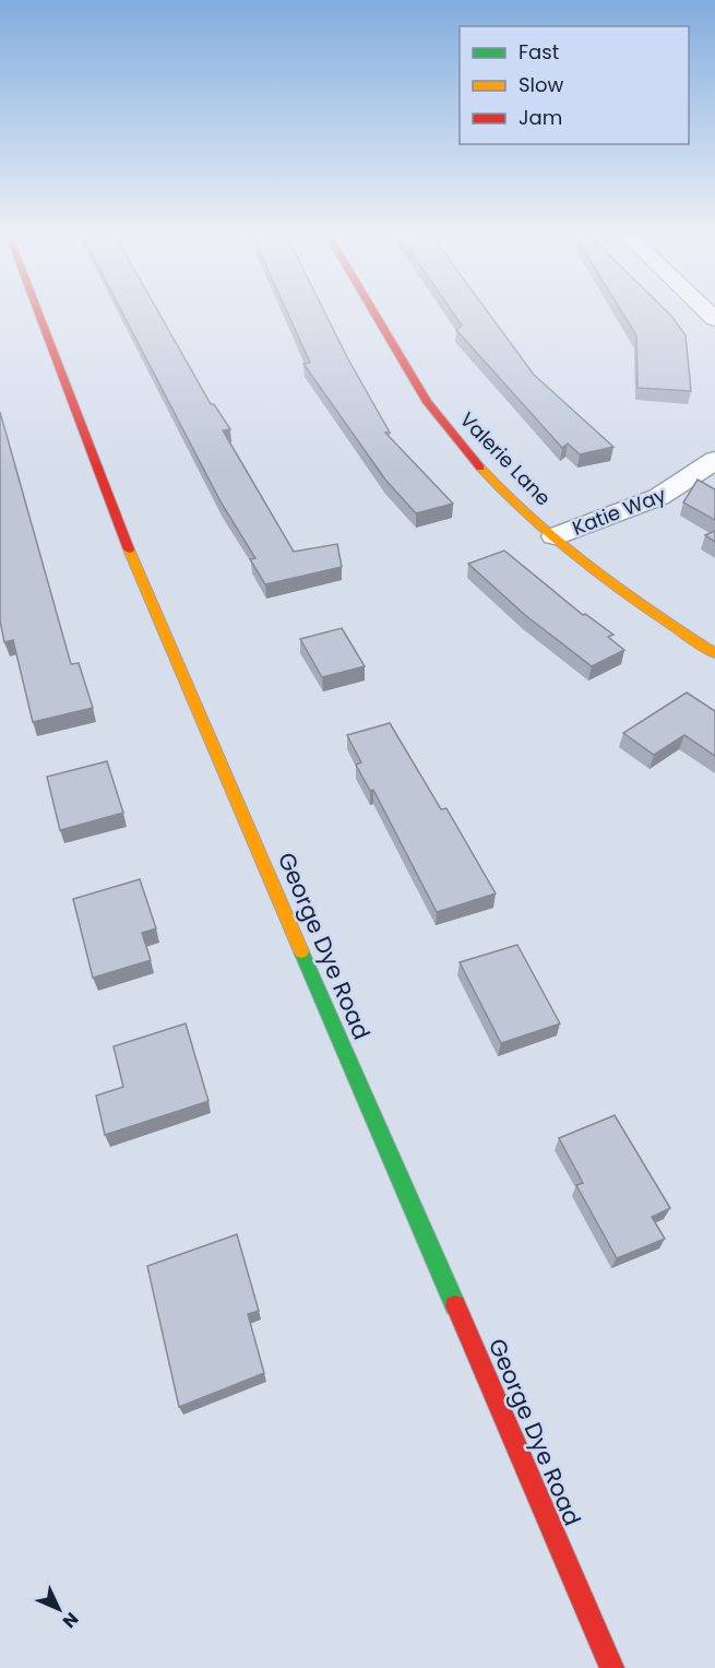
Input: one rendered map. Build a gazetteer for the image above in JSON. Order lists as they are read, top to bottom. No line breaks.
{"streets":{"street":["Valerie Lane","Katie Way","George Dye Road"]},"crossings":[["Valerie Lane","Katie Way"]],"legend":["Fast","Slow","Jam"],"north":"bottom right"}
